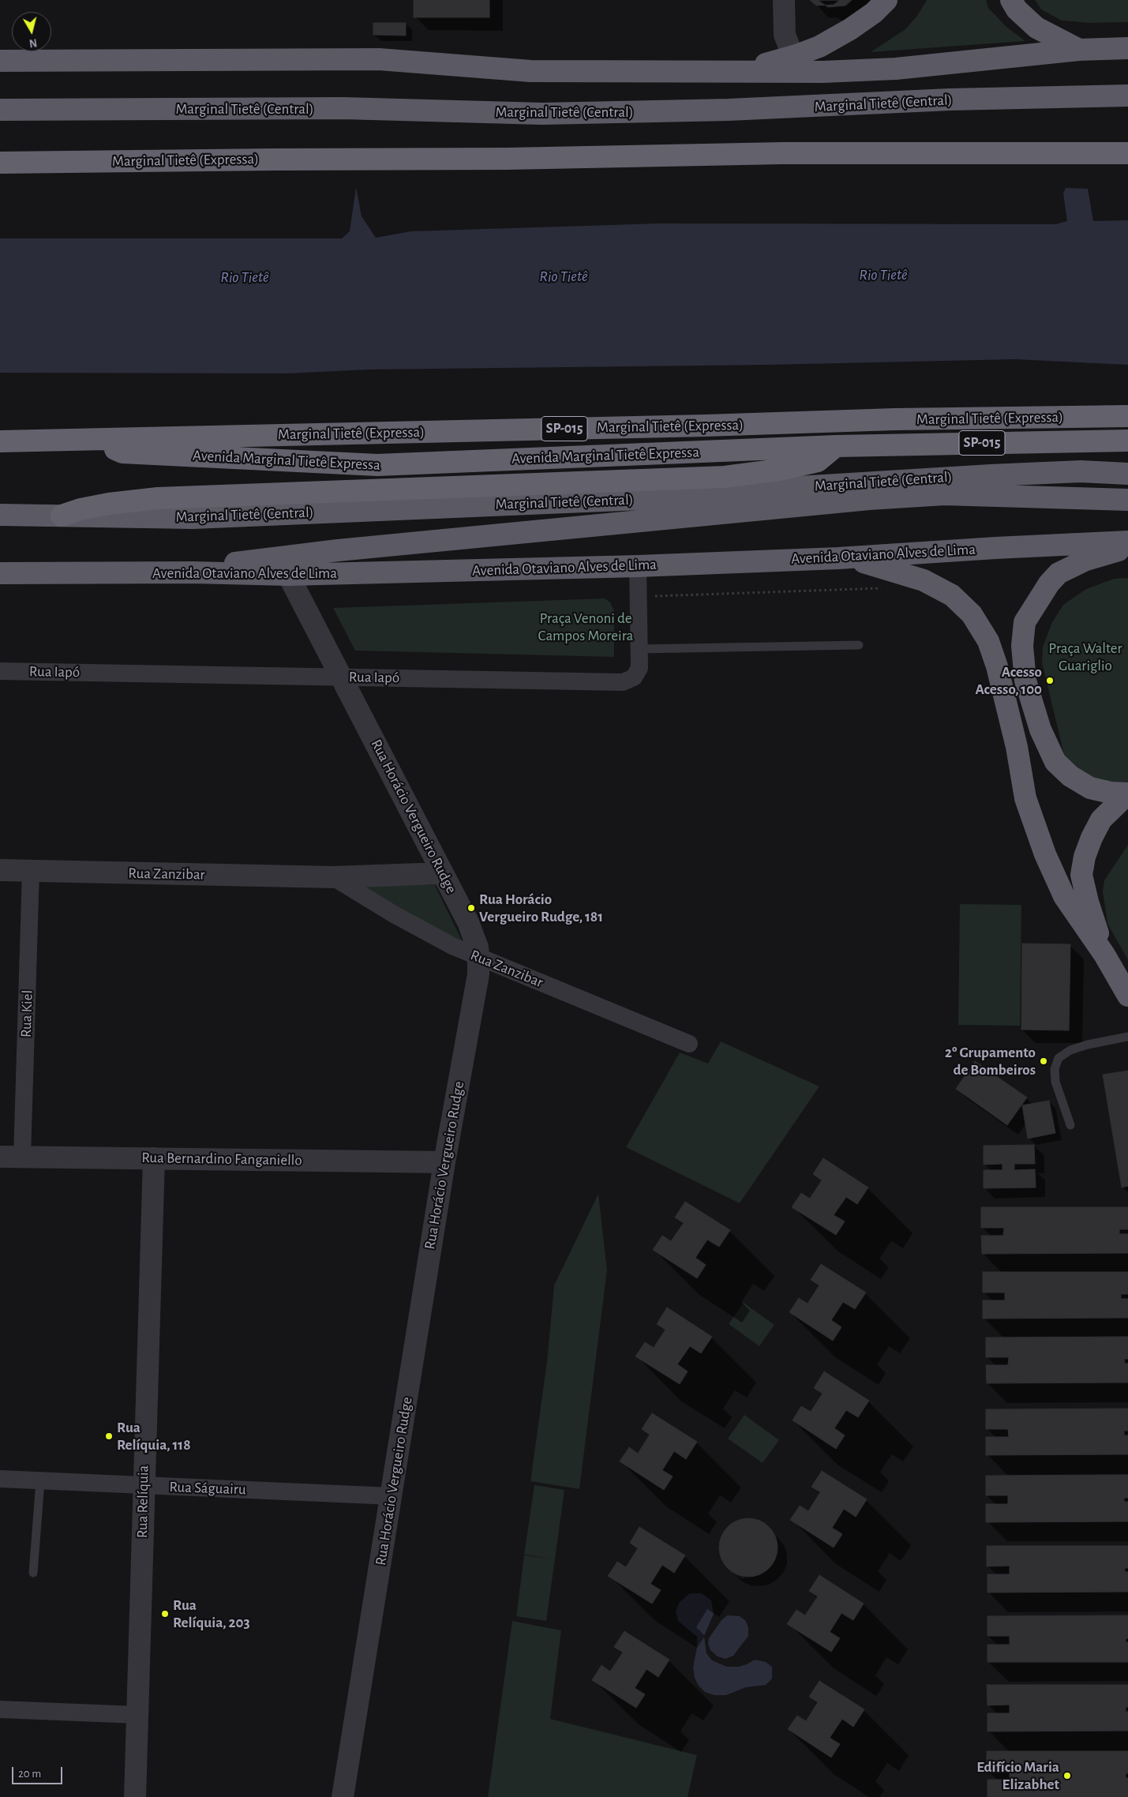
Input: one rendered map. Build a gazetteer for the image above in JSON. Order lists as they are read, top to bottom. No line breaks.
{"streets":{"highway":["Marginal Tietê (Central)","Marginal Tietê (Expressa)","SP-015","Avenida Marginal Tietê Expressa","Avenida Otaviano Alves de Lima"],"street":["Rua Iapó","Rua Horácio Vergueiro Rudge","Rua Zanzibar","Rua Kiel","Rua Bernardino Fanganiello","Rua Ságuairu","Rua Relíquia"]},"crossings":[["Marginal Tietê (Expressa)","Avenida Marginal Tietê Expressa"],["Avenida Otaviano Alves de Lima","Rua Iapó"],["Avenida Otaviano Alves de Lima","Rua Horácio Vergueiro Rudge"],["Rua Iapó","Rua Horácio Vergueiro Rudge"],["Rua Horácio Vergueiro Rudge","Rua Zanzibar"],["Rua Horácio Vergueiro Rudge","Rua Bernardino Fanganiello"],["Rua Horácio Vergueiro Rudge","Rua Ságuairu"],["Rua Zanzibar","Rua Kiel"],["Rua Kiel","Rua Bernardino Fanganiello"],["Rua Bernardino Fanganiello","Rua Relíquia"],["Rua Ságuairu","Rua Relíquia"]],"water":["Rio Tietê"],"parks":["Praça Venoni de Campos Moreira","Praça Walter Guariglio"],"places":["Acesso Acesso, 100","Rua Horácio Vergueiro Rudge, 181","2º Grupamento de Bombeiros","Rua Relíquia, 118","Rua Relíquia, 203","Edifício Maria Elizabhet"],"scale_bar":"20 m","north":"bottom"}
